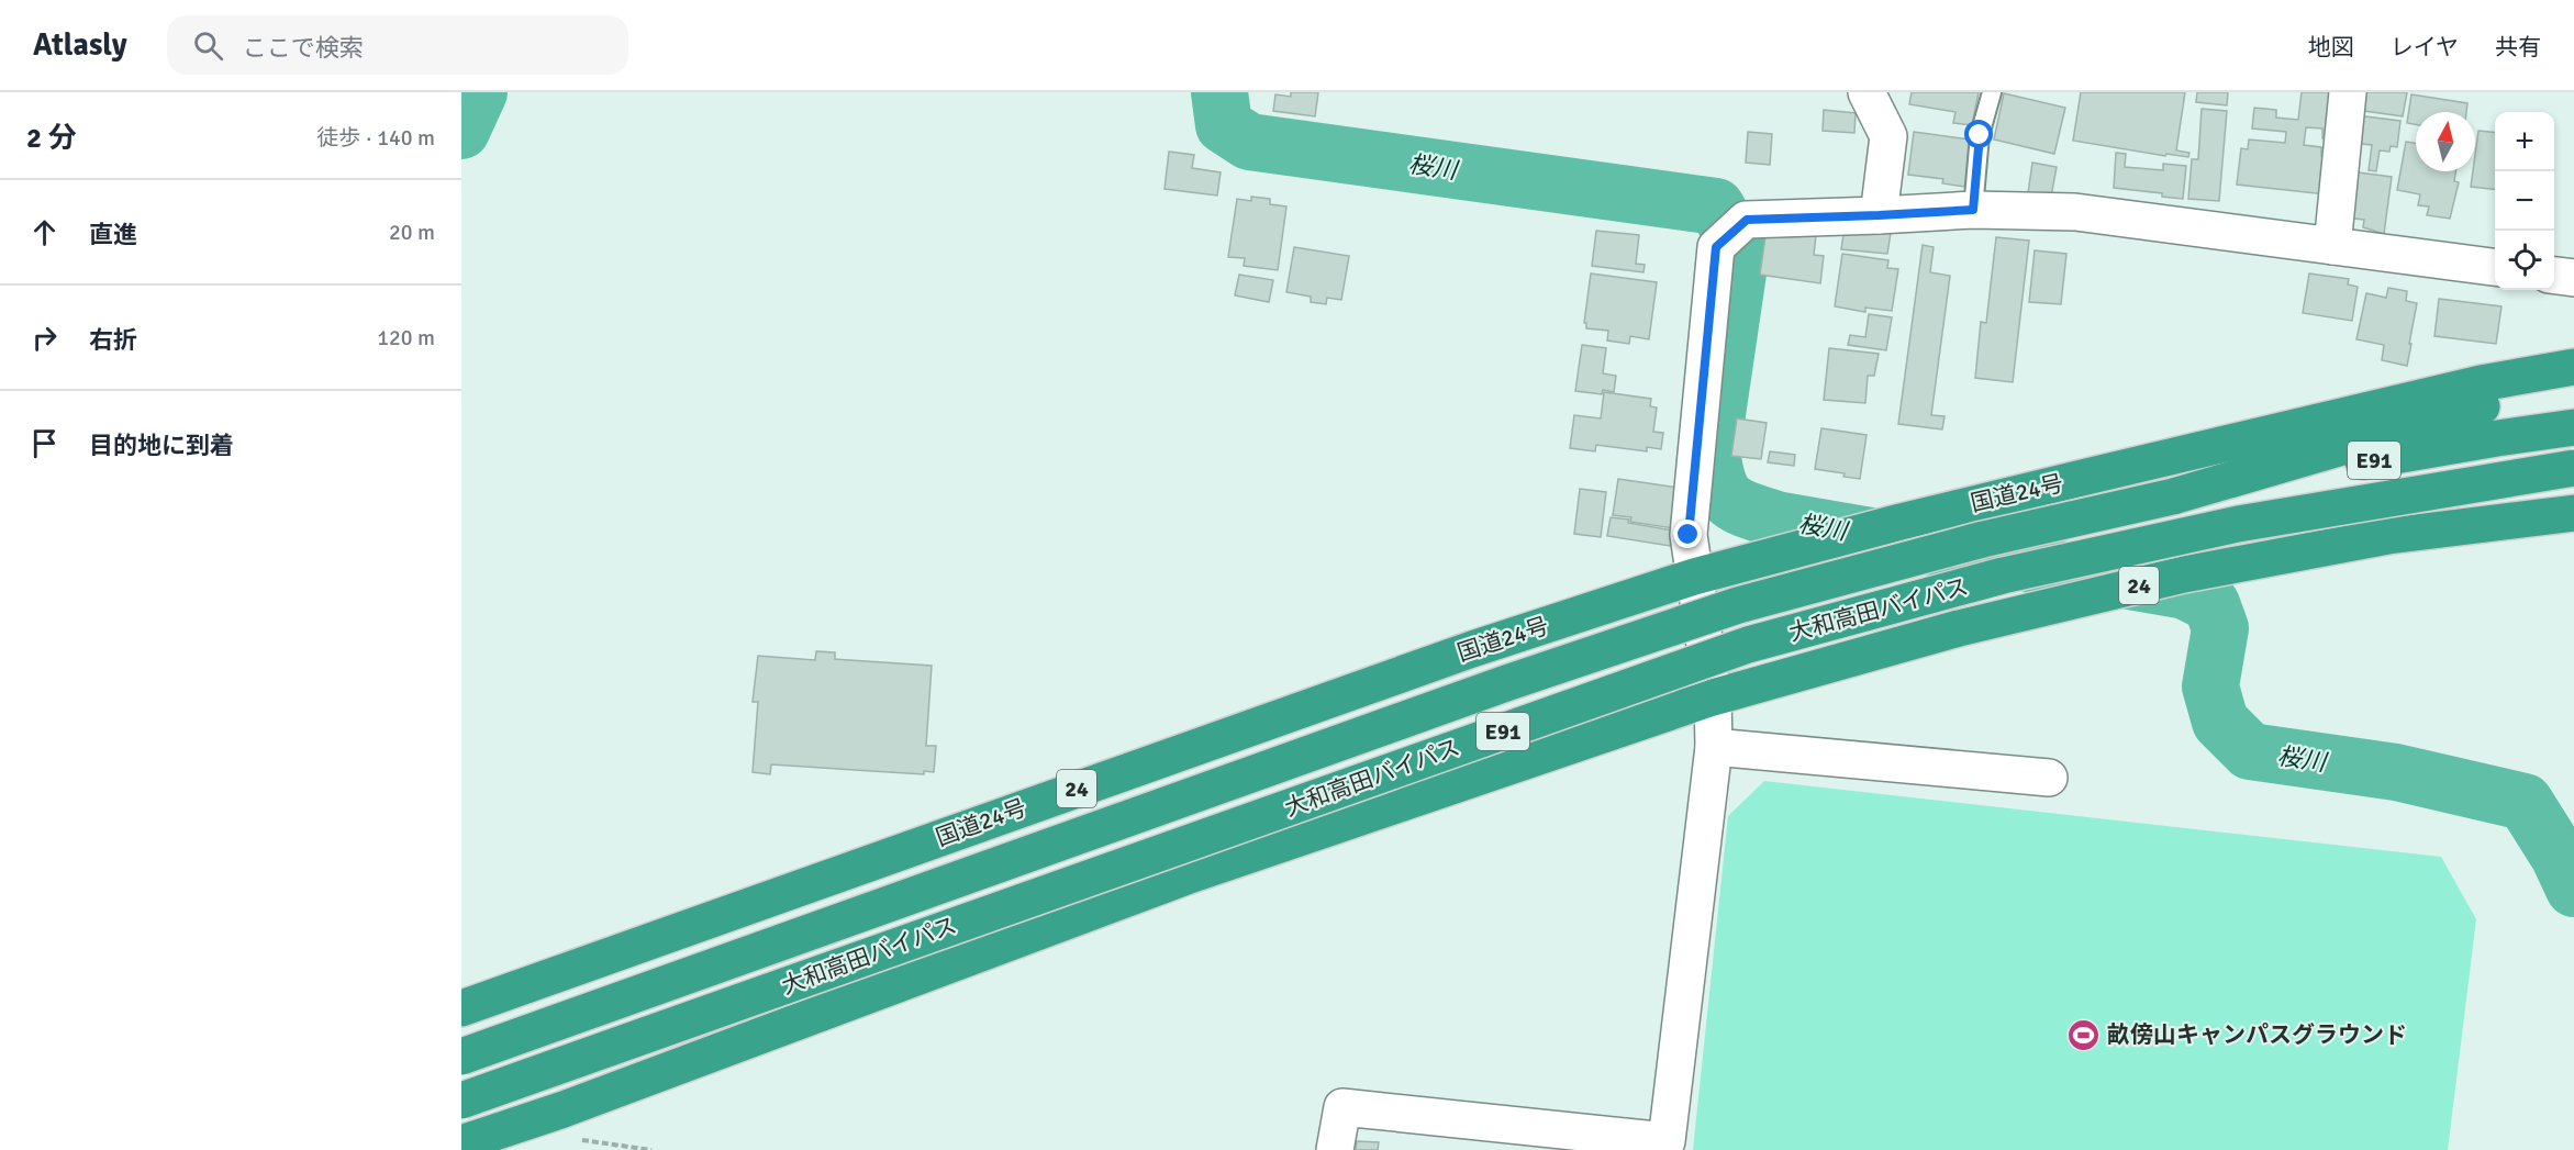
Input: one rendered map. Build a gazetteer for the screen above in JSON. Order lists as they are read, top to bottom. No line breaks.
{"streets":{"highway":["E91","国道24号","24","大和高田バイパス"]},"water":["桜川"],"places":{"sports":["畝傍山キャンパスグラウンド"]},"north":"top","page":{"header":"Atlasly","search":"ここで検索","nav":["地図","レイヤ","共有"],"heading":["2 分","徒歩 · 140 m"],"map_buttons":["+","−"],"list":[["直進","20 m"],["右折","120 m"],"目的地に到着"]}}
